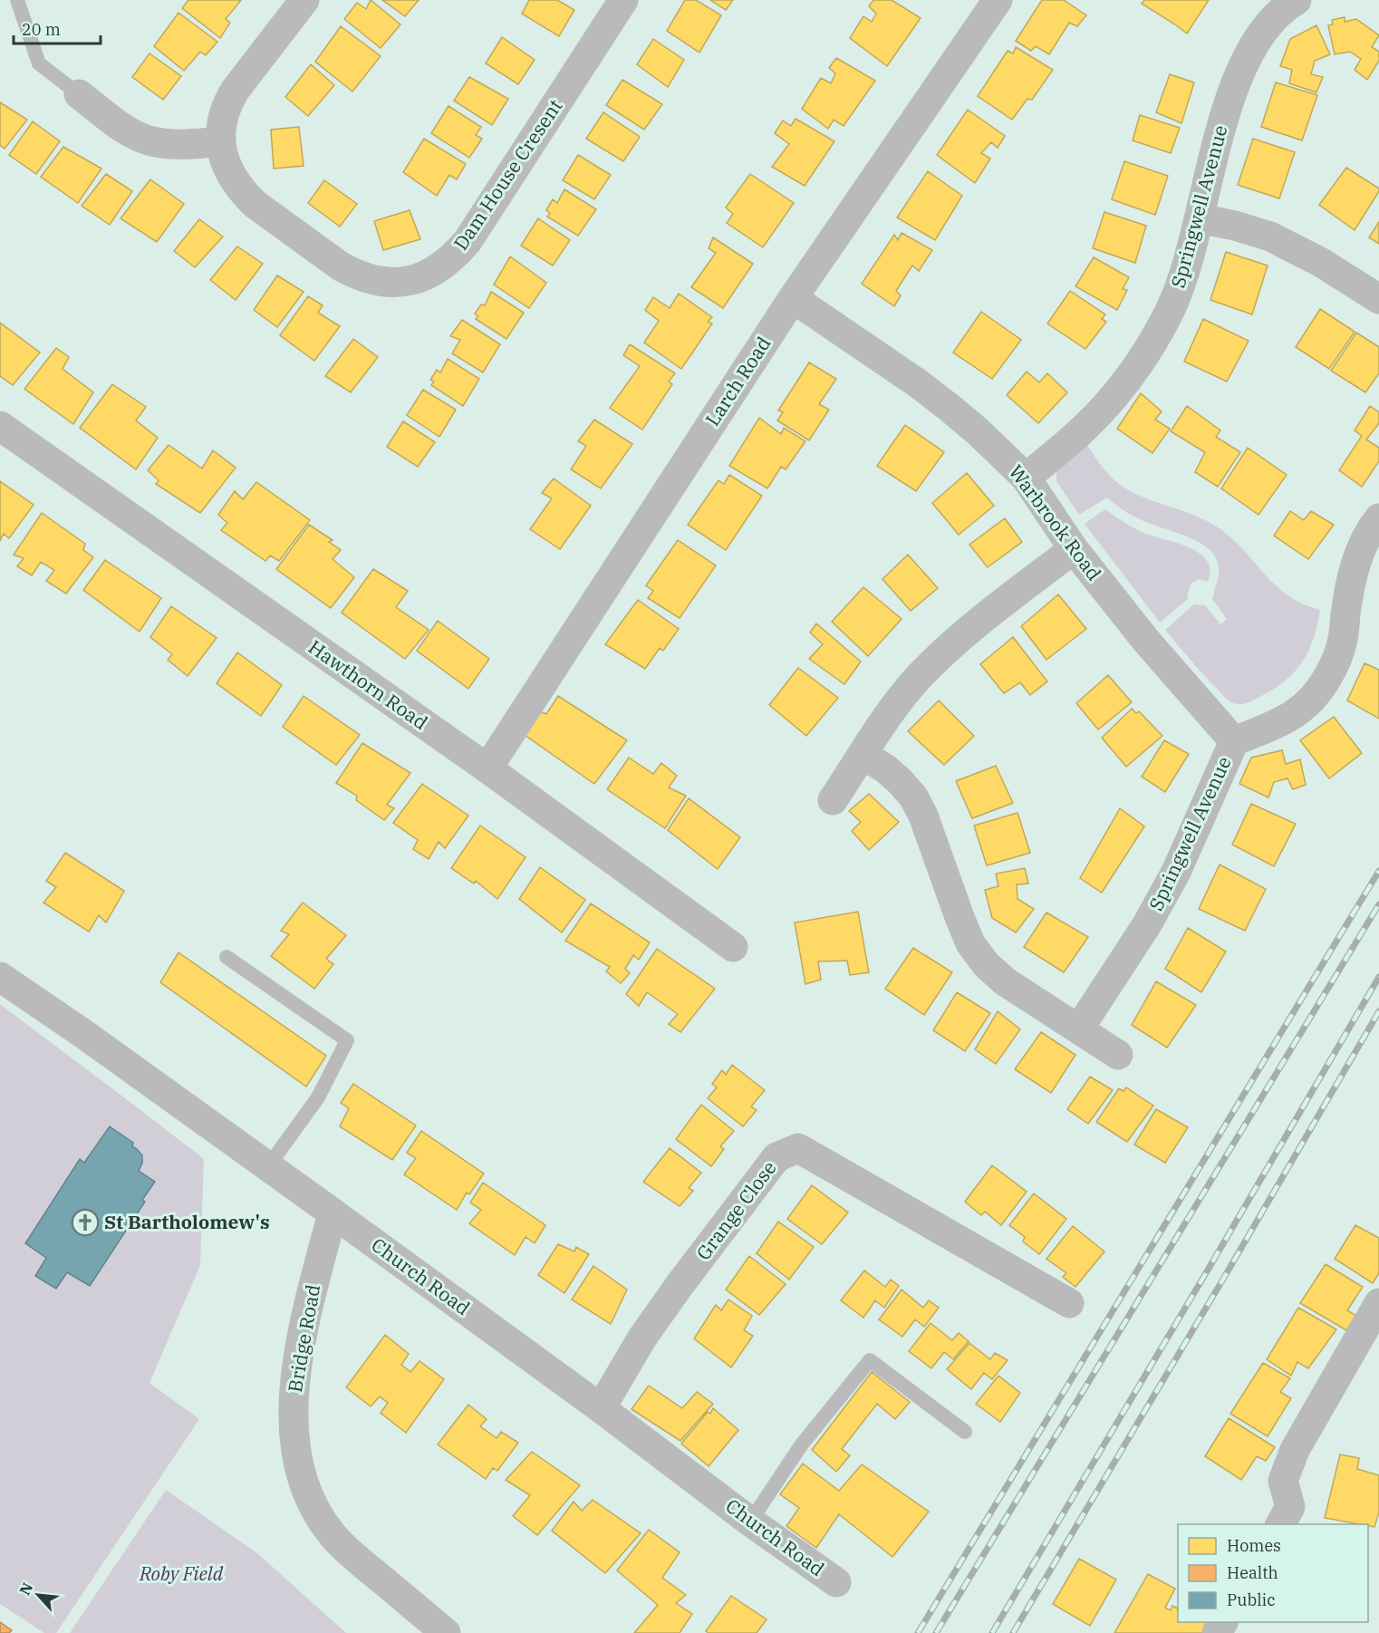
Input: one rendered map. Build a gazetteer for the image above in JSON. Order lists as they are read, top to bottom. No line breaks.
{"streets":{"street":["Dam House Cresent","Springwell Avenue","Larch Road","Warbrook Road","Hawthorn Road","Grange Close","Church Road","Bridge Road"]},"crossings":[["Springwell Avenue","Warbrook Road"],["Larch Road","Warbrook Road"],["Larch Road","Hawthorn Road"],["Grange Close","Church Road"],["Church Road","Bridge Road"]],"parks":["Roby Field"],"places":{"church":["St Bartholomew's"]},"legend":["Homes","Health","Public"],"scale_bar":"20 m","north":"top left"}
